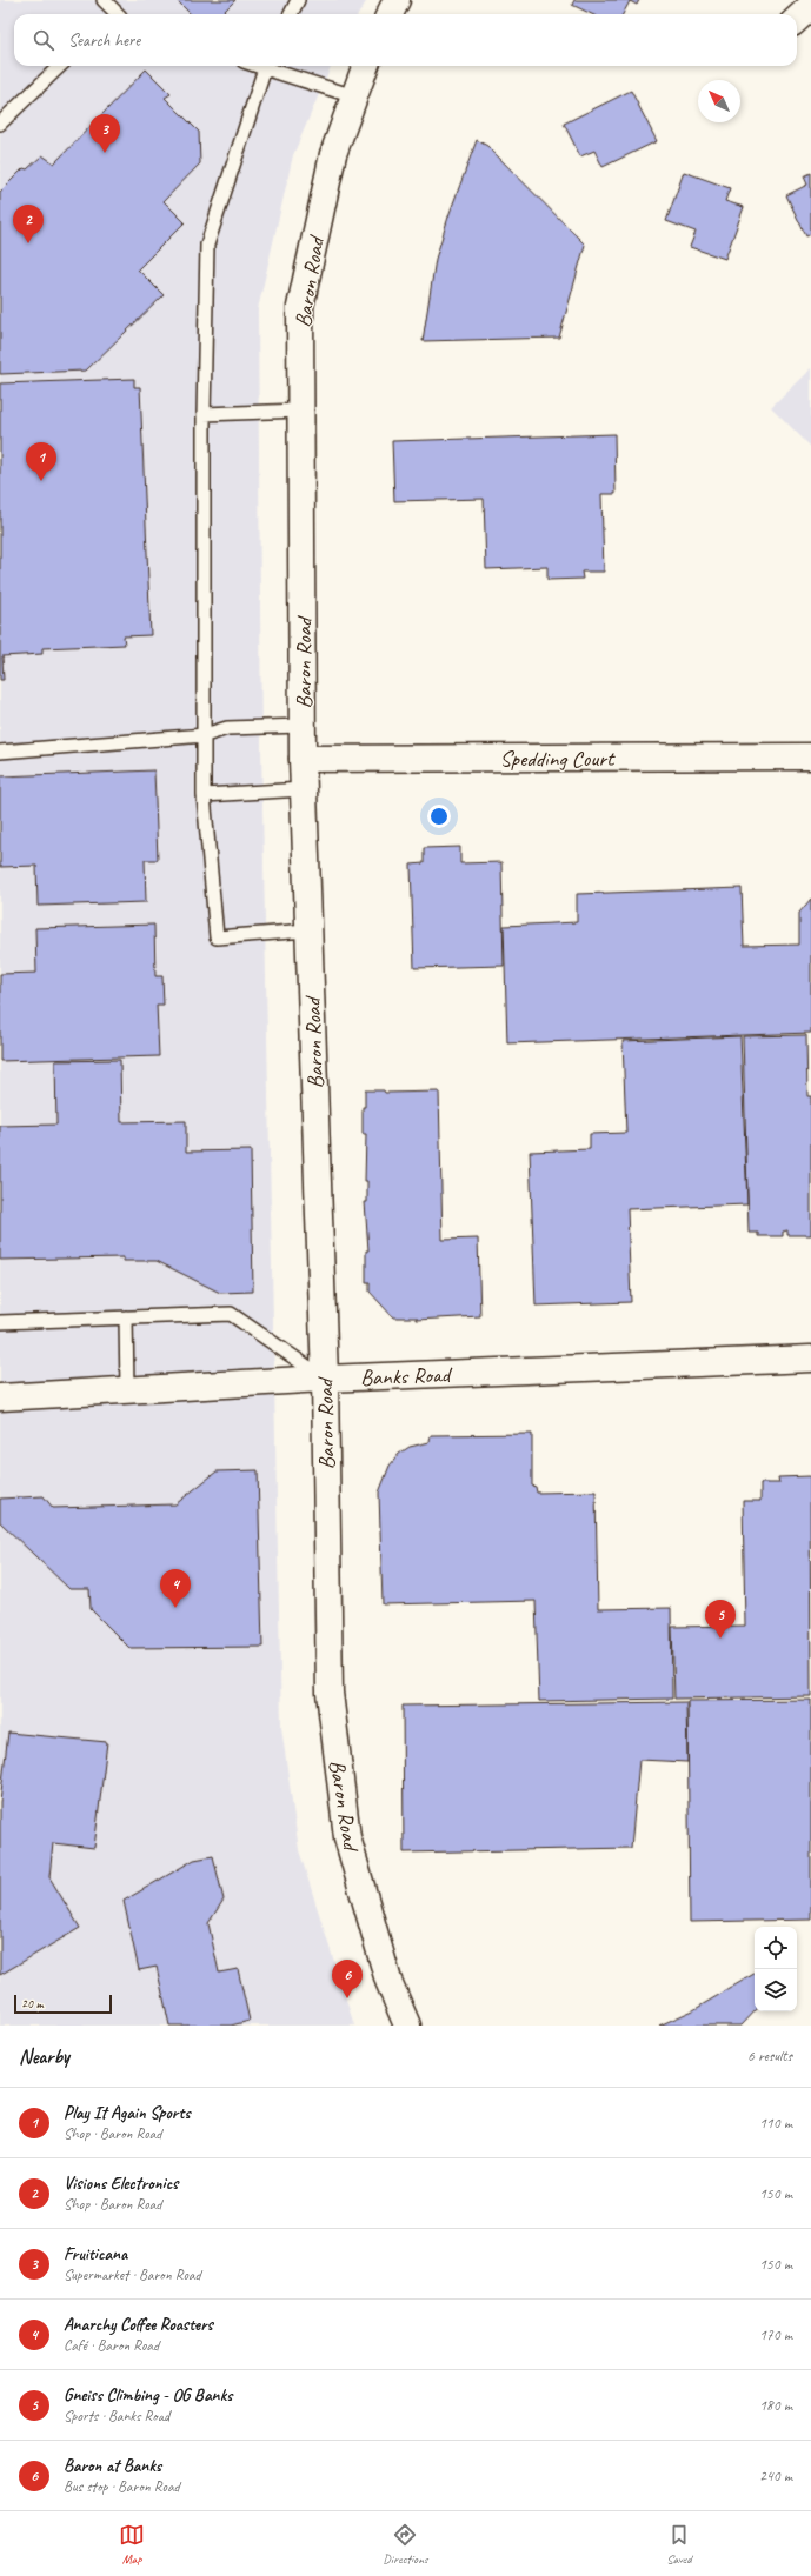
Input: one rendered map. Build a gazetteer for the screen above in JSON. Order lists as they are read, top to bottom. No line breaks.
{"streets":{"street":["Baron Road","Spedding Court","Banks Road"]},"crossings":[["Baron Road","Spedding Court"],["Baron Road","Banks Road"]],"scale_bar":"20 m","north":"top left","page":{"search":"Search here","pins":["3","2","1","4","5","6"],"scale":"20 m","heading":["Nearby","6 results"],"list":[{"mark":"1","name":"Play It Again Sports","note":"Shop · Baron Road","value":"110 m"},{"mark":"2","name":"Visions Electronics","note":"Shop · Baron Road","value":"150 m"},{"mark":"3","name":"Fruiticana","note":"Supermarket · Baron Road","value":"150 m"},{"mark":"4","name":"Anarchy Coffee Roasters","note":"Café · Baron Road","value":"170 m"},{"mark":"5","name":"Gneiss Climbing - OG Banks","note":"Sports · Banks Road","value":"180 m"},{"mark":"6","name":"Baron at Banks","note":"Bus stop · Baron Road","value":"240 m"}],"nav":["Map","Directions","Saved"]}}
